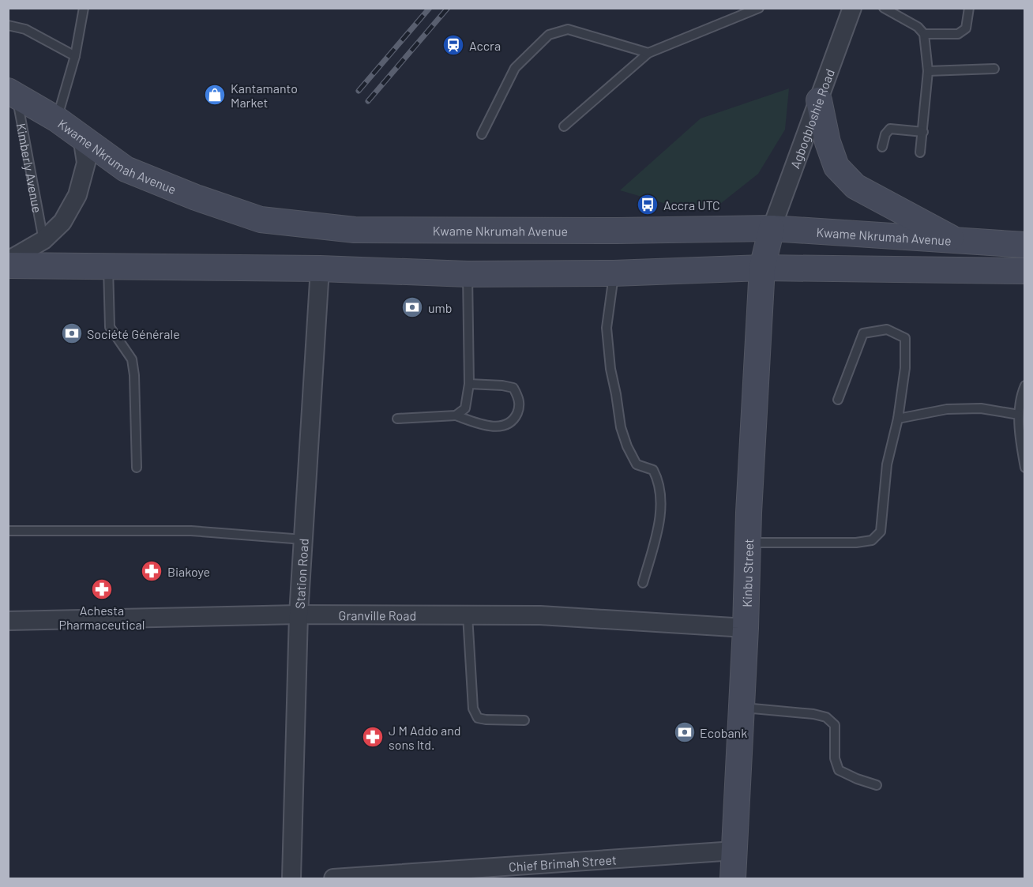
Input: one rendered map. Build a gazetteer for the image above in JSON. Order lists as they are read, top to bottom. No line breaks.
{"streets":{"main road":["Kwame Nkrumah Avenue","Kinbu Street"],"street":["Agbogbloshie Road","Station Road","Granville Road","Chief Brimah Street"],"lane":["Kimberly Avenue"]},"crossings":[["Agbogbloshie Road","Kwame Nkrumah Avenue"],["Agbogbloshie Road","Kinbu Street"],["Kwame Nkrumah Avenue","Kimberly Avenue"],["Kwame Nkrumah Avenue","Kinbu Street"],["Station Road","Granville Road"],["Kinbu Street","Granville Road"],["Kinbu Street","Chief Brimah Street"]],"places":{"station":["Accra"],"shop":["Kantamanto Market"],"bus stop":["Accra UTC"],"bank":["umb","Société Générale","Ecobank"],"pharmacy":["Biakoye","Achesta Pharmaceutical","J M Addo and sons ltd."]}}
